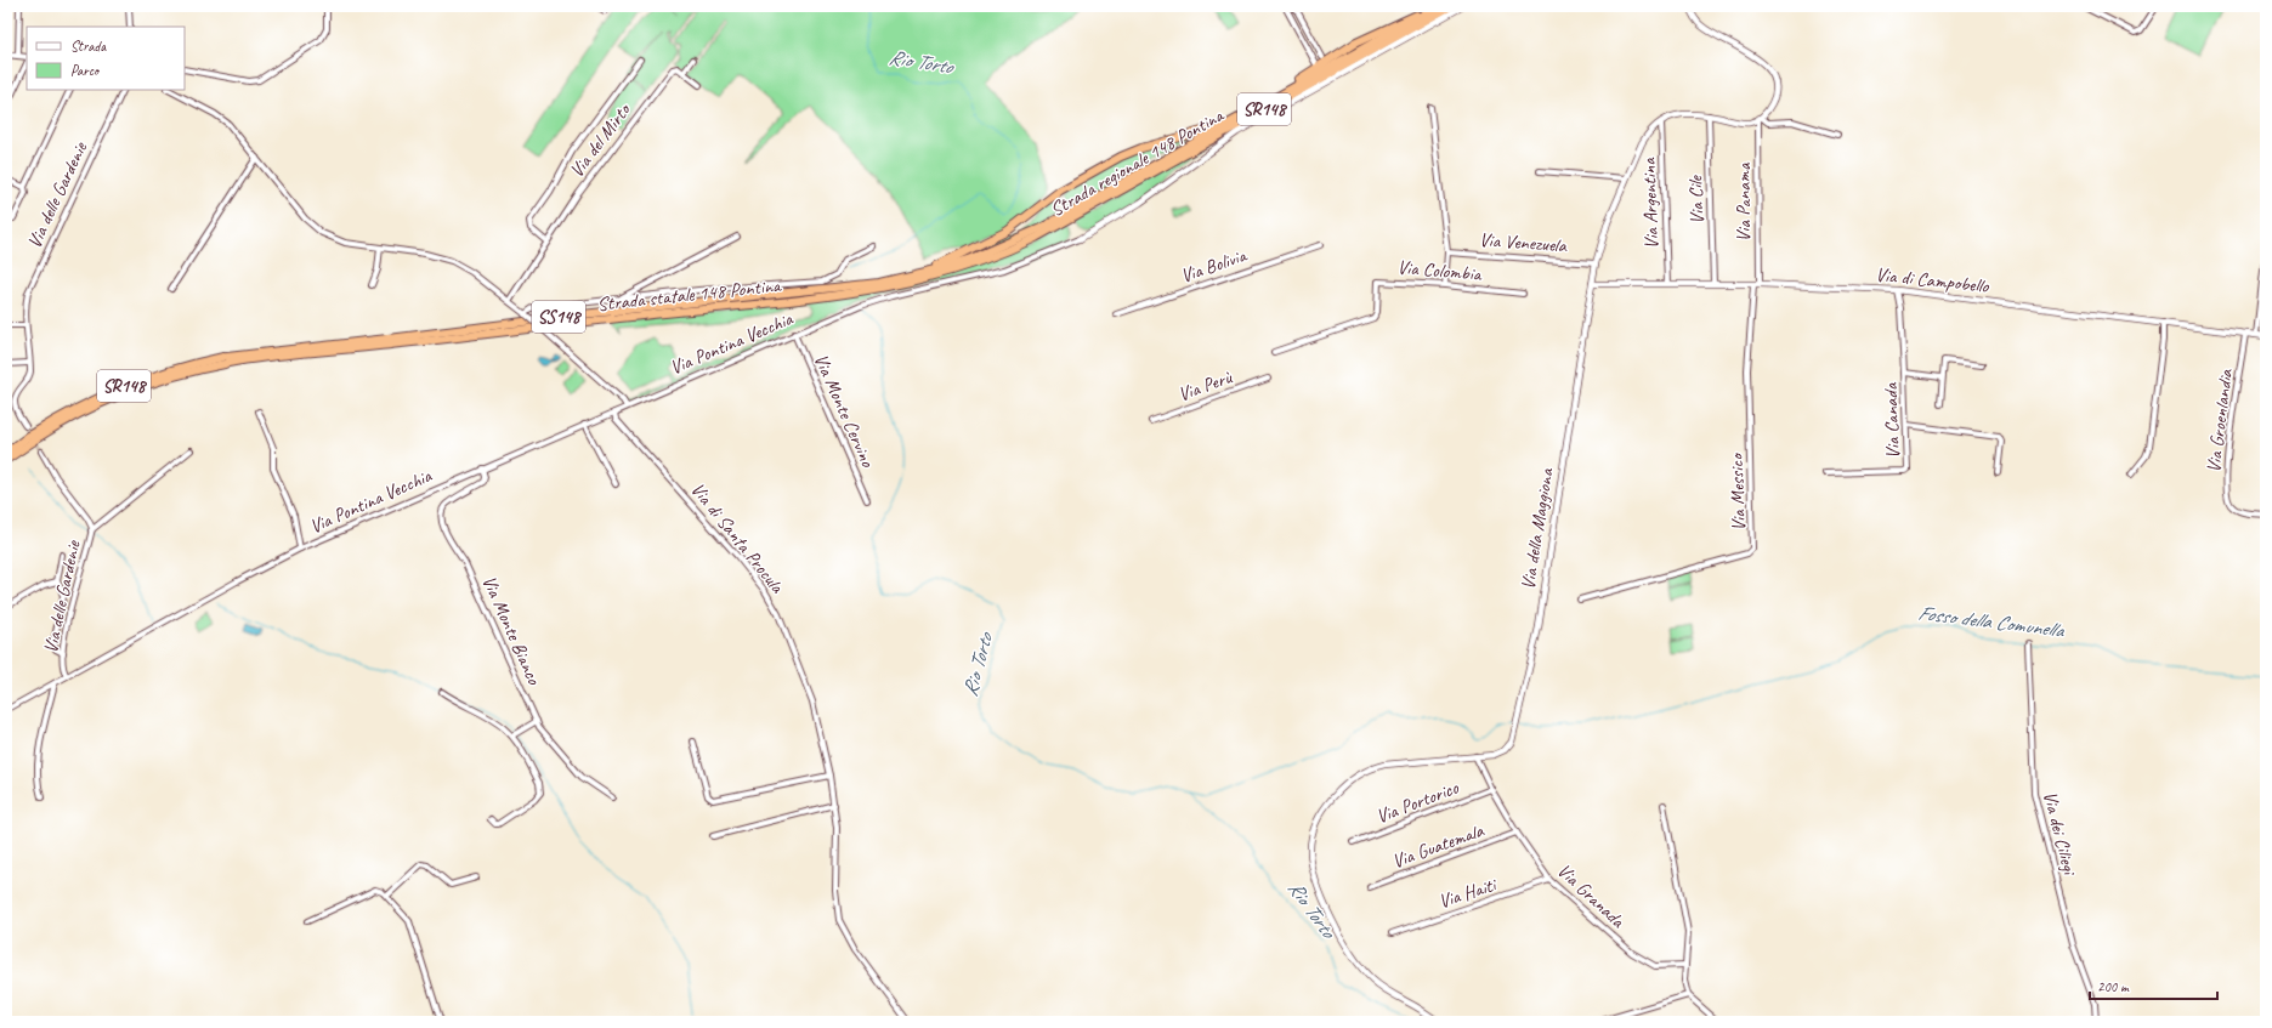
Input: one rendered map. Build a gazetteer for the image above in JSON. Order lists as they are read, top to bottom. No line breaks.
{"streets":{"highway":["SR148","Strada regionale 148 Pontina","Strada statale 148 Pontina","SS148"],"street":["Via del Mirto","Via delle Gardenie","Via Cile","Via Panama","Via Argentina","Via Venezuela","Via Bolivia","Via Colombia","Via di Campobello","Via Pontina Vecchia","Via Perù","Via Monte Cervino","Via Canada","Via Groenlandia","Via Messico","Via della Maggiona","Via di Santa Procula","Via Monte Bianco","Via Portorico","Via dei Ciliegi","Via Guatemala","Via Haiti","Via Granada"]},"crossings":[["SR148","Strada statale 148 Pontina"],["Strada regionale 148 Pontina","Strada statale 148 Pontina"],["Via delle Gardenie","Via Pontina Vecchia"],["Via Cile","Via di Campobello"],["Via Cile","Via della Maggiona"],["Via Panama","Via di Campobello"],["Via Panama","Via Messico"],["Via Panama","Via della Maggiona"],["Via Argentina","Via di Campobello"],["Via Argentina","Via della Maggiona"],["Via Venezuela","Via della Maggiona"],["Via di Campobello","Via Canada"],["Via di Campobello","Via Groenlandia"],["Via di Campobello","Via Messico"],["Via di Campobello","Via della Maggiona"],["Via Pontina Vecchia","Via Monte Cervino"],["Via Pontina Vecchia","Via di Santa Procula"],["Via Pontina Vecchia","Via Monte Bianco"],["Via della Maggiona","Via Granada"],["Via Portorico","Via Granada"],["Via Guatemala","Via Granada"],["Via Haiti","Via Granada"]],"water":["Rio Torto","Fosso della Comunella"],"legend":["Strada","Parco"],"scale_bar":"200 m"}
